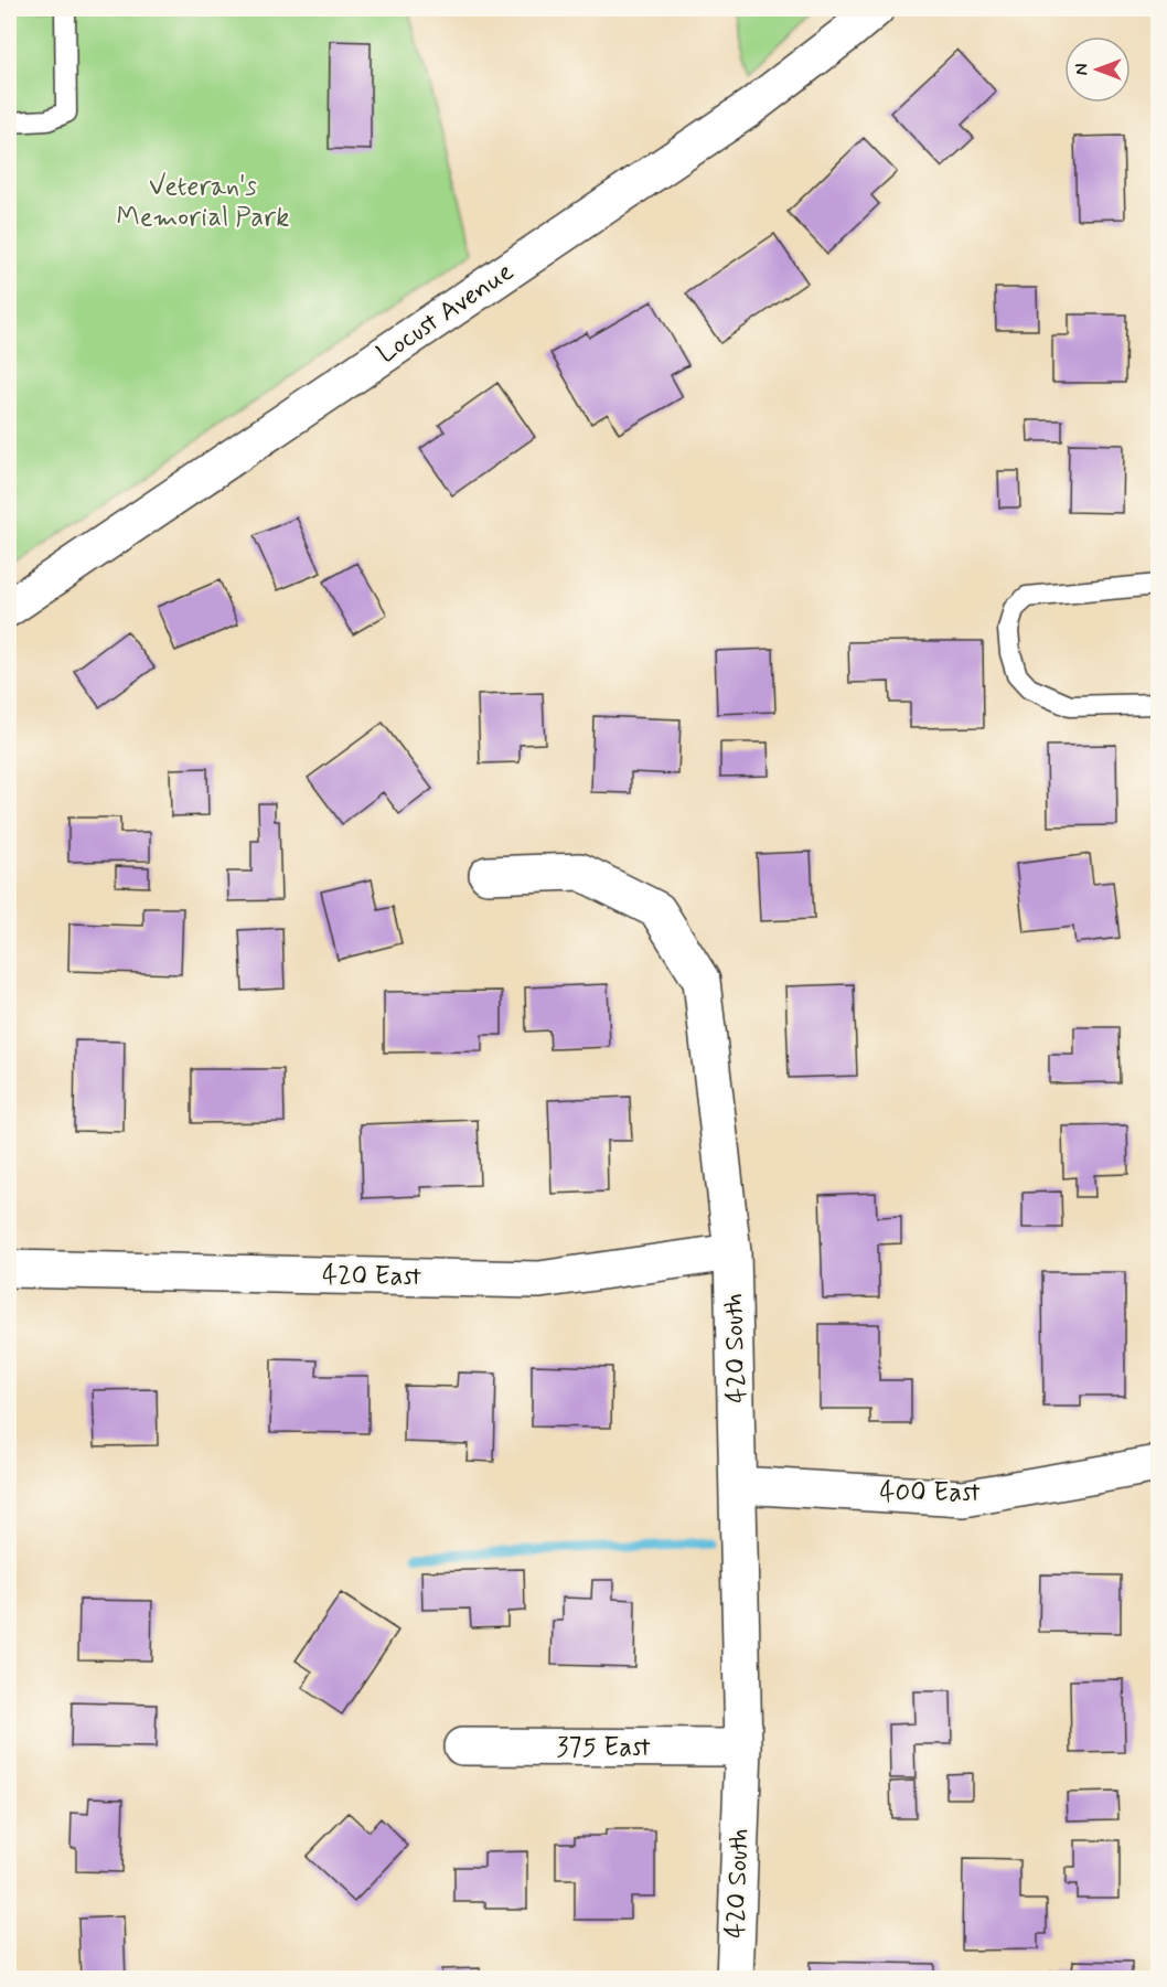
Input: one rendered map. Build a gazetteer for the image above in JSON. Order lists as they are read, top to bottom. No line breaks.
{"streets":{"street":["Locust Avenue","420 East","420 South","400 East","375 East"]},"crossings":[["420 East","420 South"],["420 South","400 East"],["420 South","375 East"]],"parks":["Veteran's Memorial Park"],"north":"left"}
